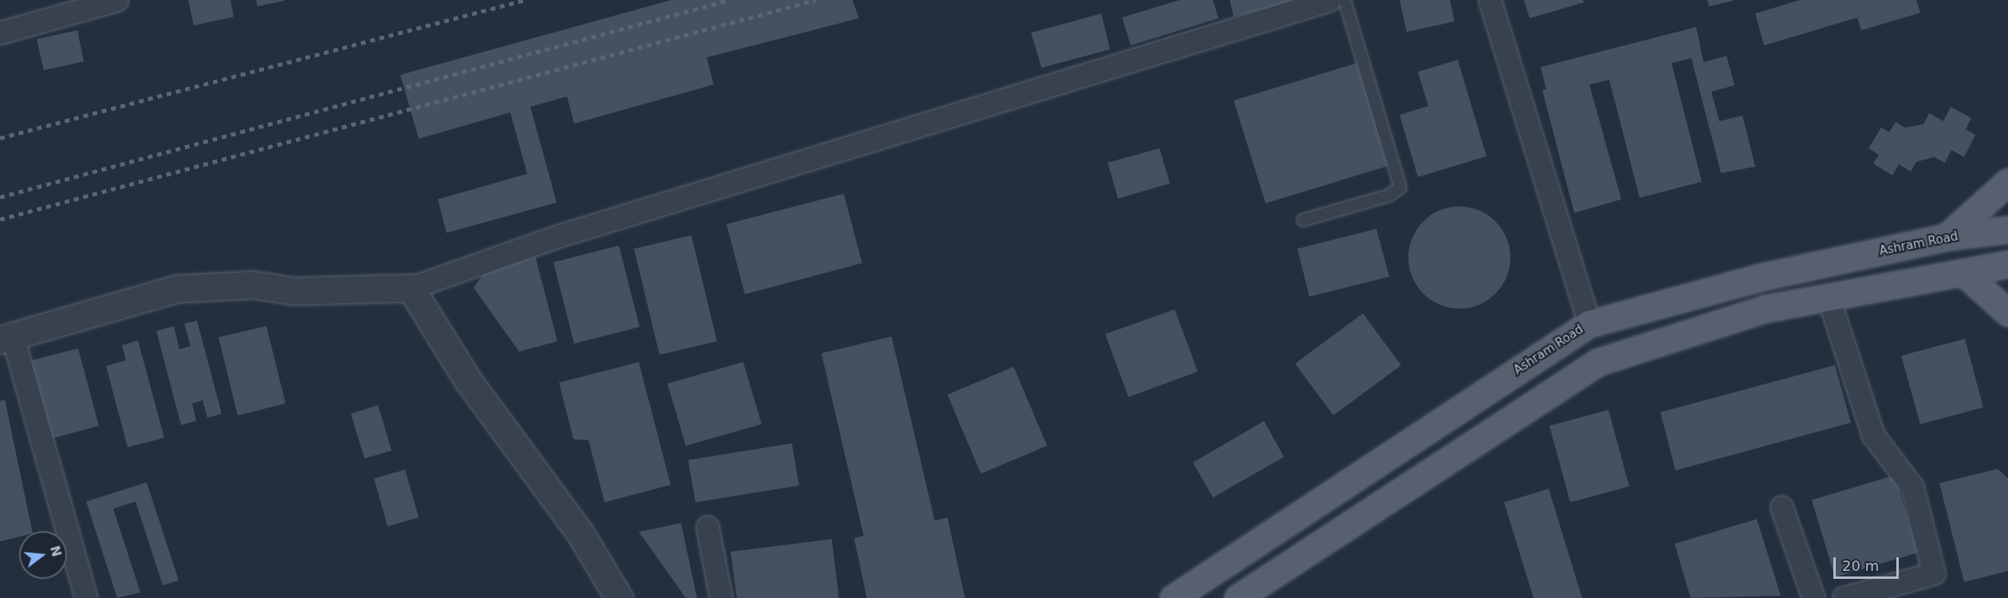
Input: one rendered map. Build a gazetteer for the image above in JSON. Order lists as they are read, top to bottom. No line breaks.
{"streets":{"main road":["Ashram Road"]},"scale_bar":"20 m","north":"right"}
